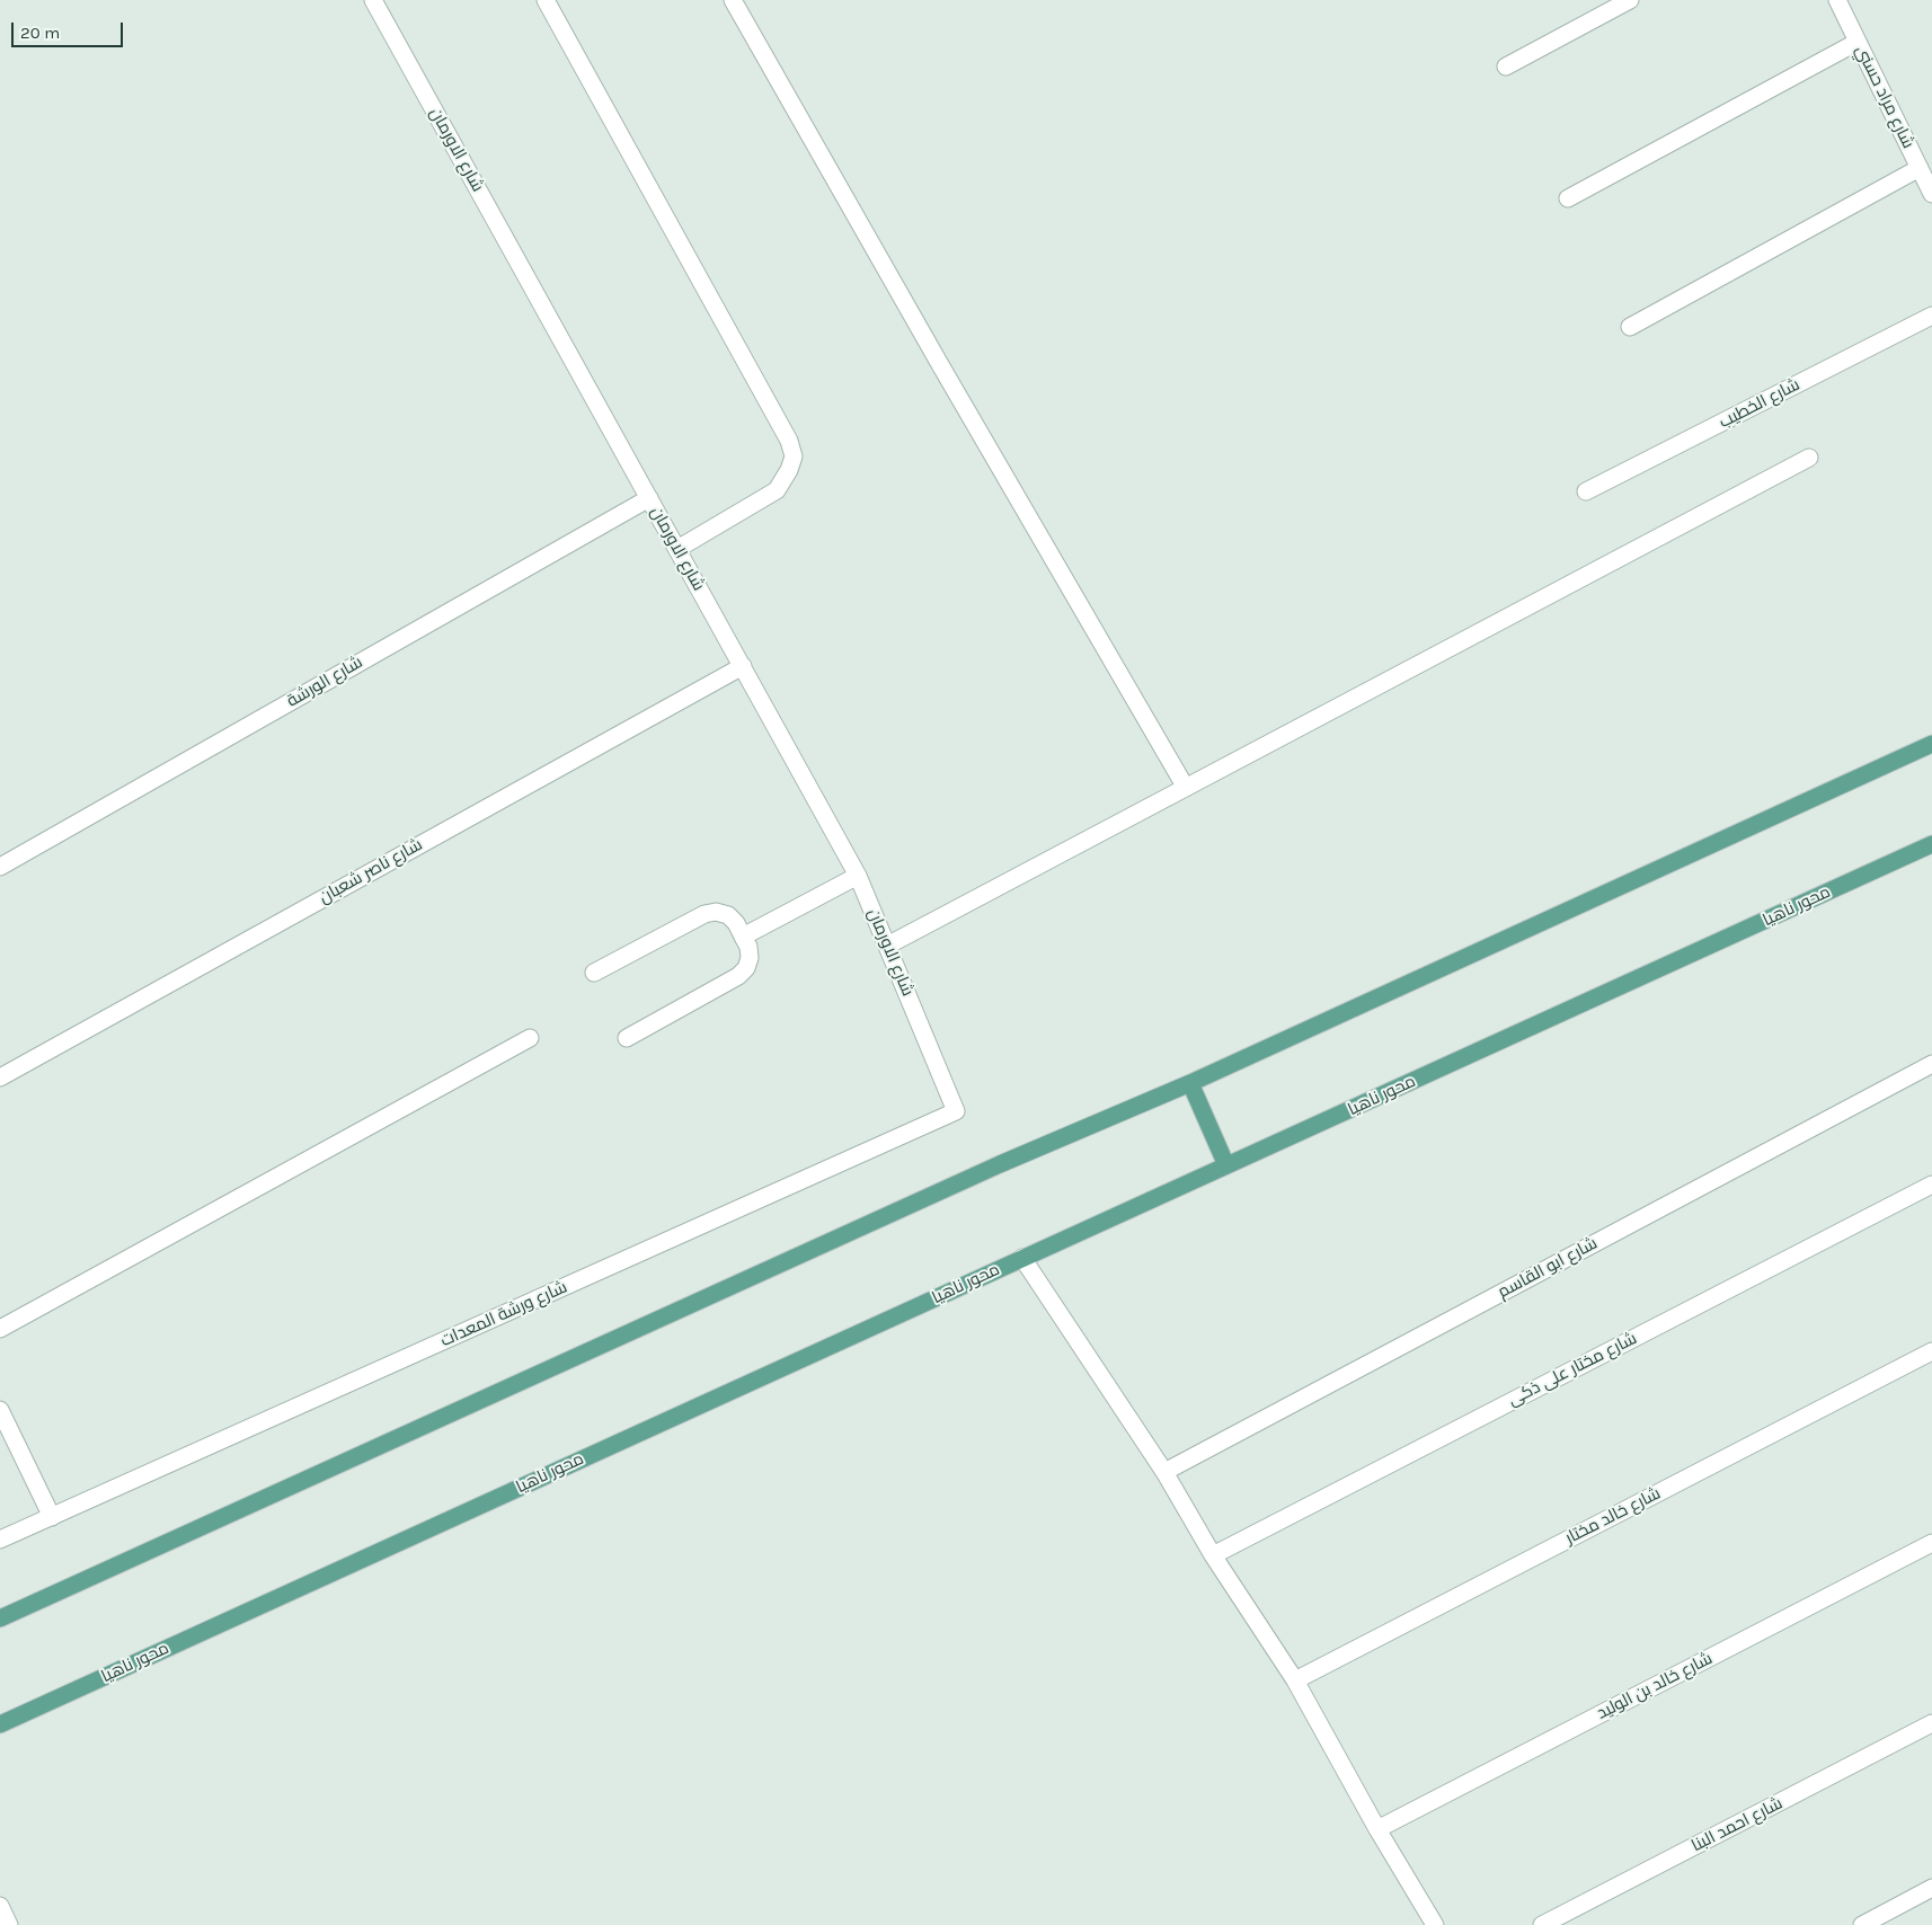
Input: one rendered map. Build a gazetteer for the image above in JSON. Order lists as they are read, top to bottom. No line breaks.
{"streets":{"main road":["محور ناهيا"],"street":["شارع مراد حسني","شارع الاورمان","شارع الخطيب","شارع الورشة","شارع ناصر شعبان","شارع ابو القاسم","شارع ورشة المعدات","شارع مختار على ذكى","شارع خالد مختار","شارع خالد بن الوليد","شارع احمد البنا"]},"crossings":[["شارع الاورمان","شارع الورشة"],["شارع الاورمان","شارع ناصر شعبان"],["شارع الاورمان","شارع ورشة المعدات"]],"scale_bar":"20 m"}
